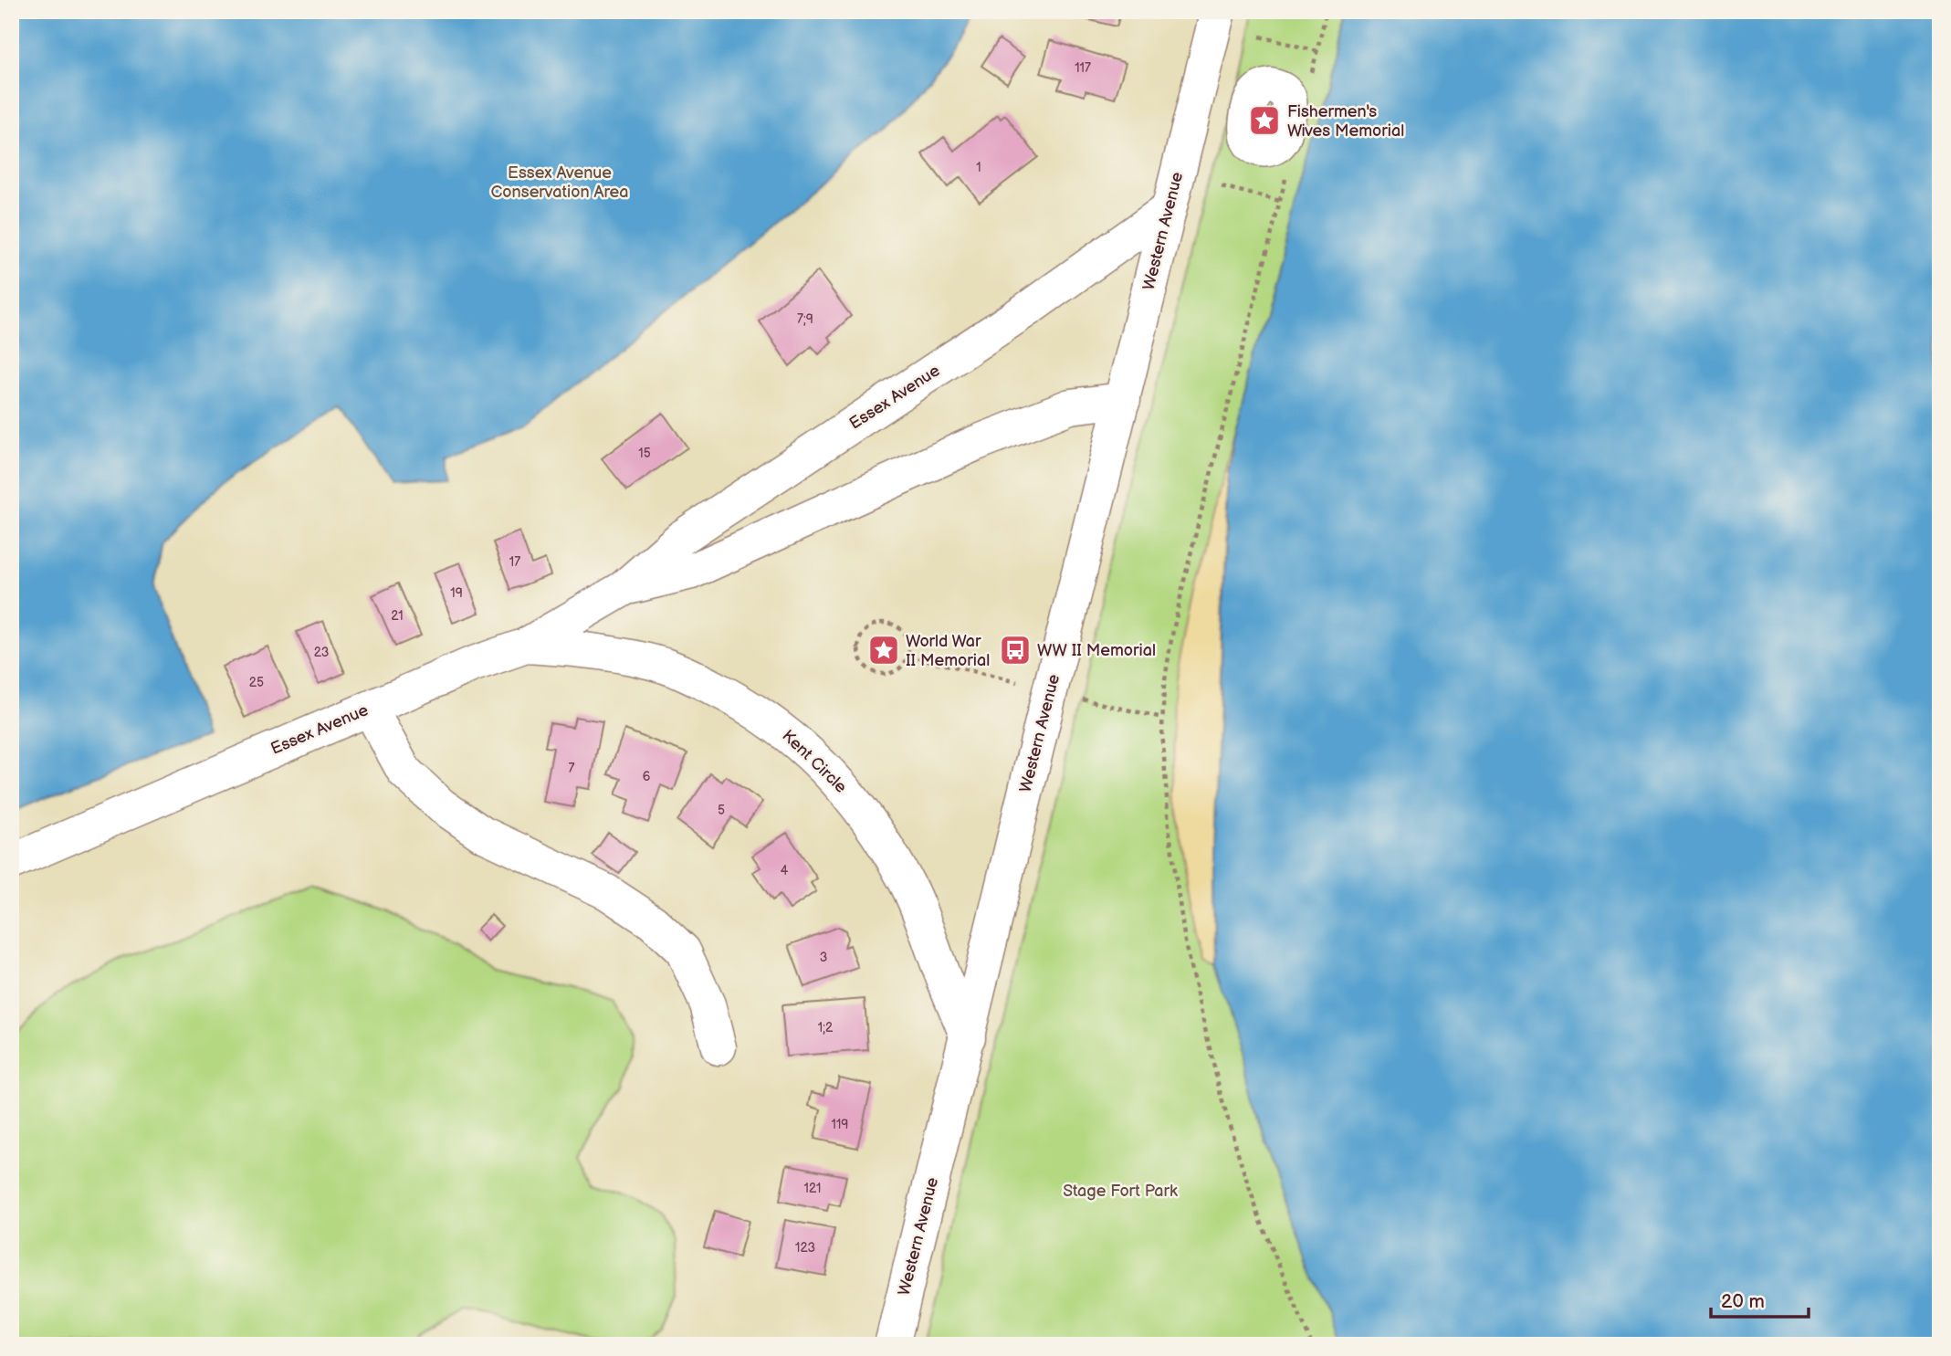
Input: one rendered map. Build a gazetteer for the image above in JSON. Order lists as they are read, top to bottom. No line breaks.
{"streets":{"street":["Western Avenue","Essex Avenue","Kent Circle"]},"crossings":[["Western Avenue","Essex Avenue"],["Western Avenue","Kent Circle"],["Essex Avenue","Kent Circle"]],"parks":["Essex Avenue Conservation Area","Stage Fort Park"],"places":{"place":["Fishermen's Wives Memorial","World War II Memorial"],"bus stop":["WW II Memorial"]},"house_numbers":["117","1","7;9","15","17","19","21","23","25","7","6","5","4","3","1;2","119","121","123"],"scale_bar":"20 m"}
